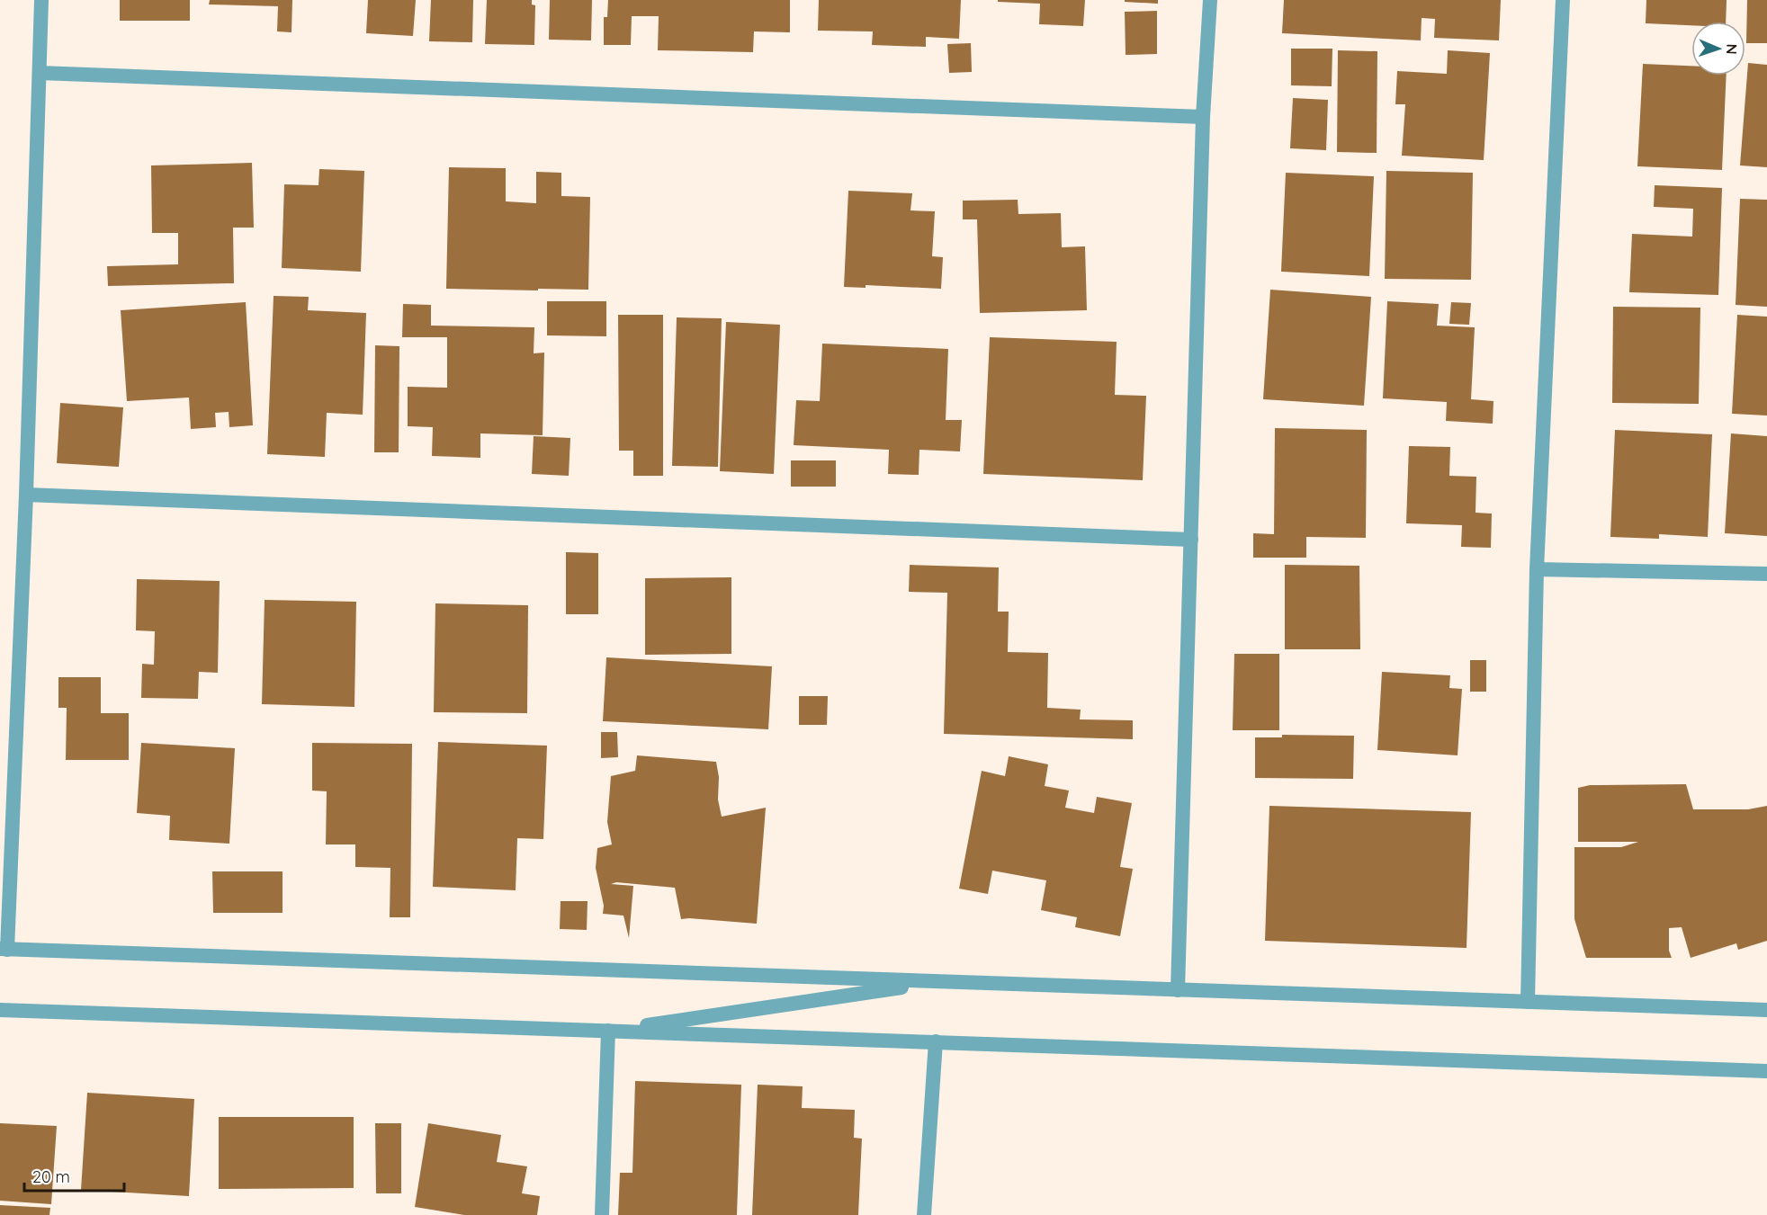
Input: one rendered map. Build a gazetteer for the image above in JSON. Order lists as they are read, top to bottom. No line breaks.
{"scale_bar":"20 m","north":"right"}
